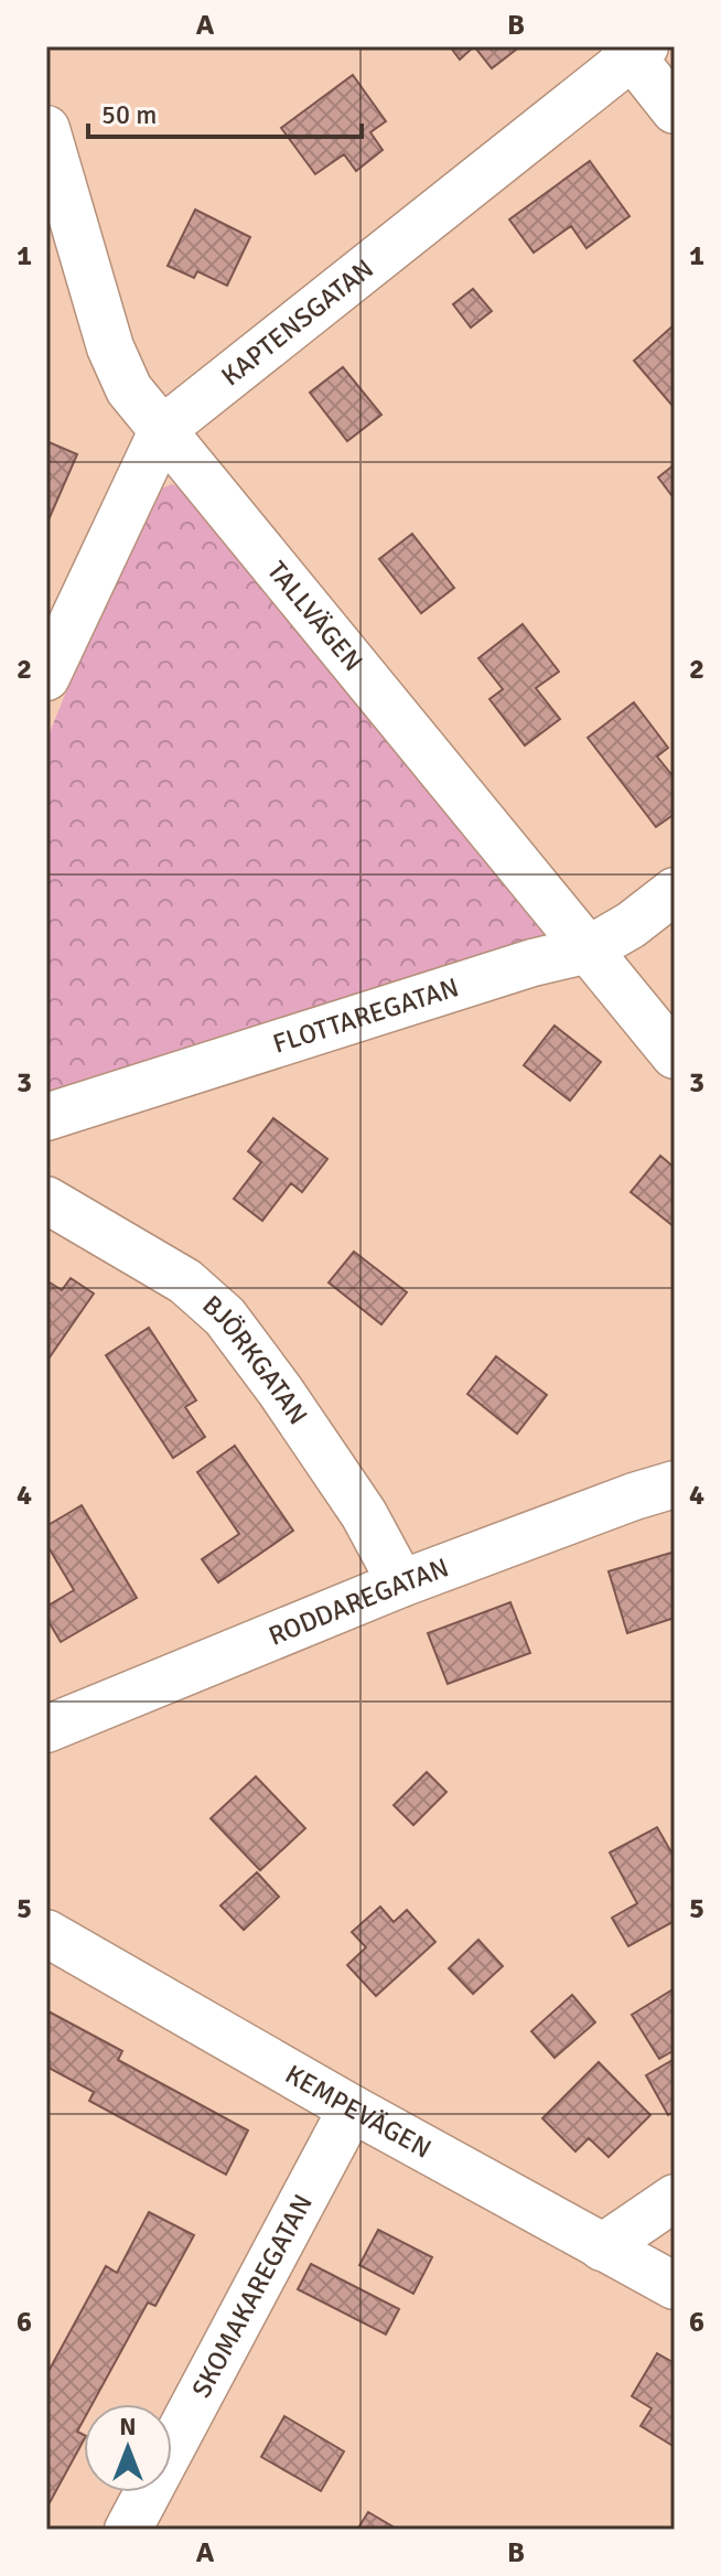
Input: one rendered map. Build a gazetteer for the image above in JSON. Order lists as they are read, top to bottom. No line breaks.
{"streets":{"street":["KAPTENSGATAN","TALLVÄGEN","FLOTTAREGATAN","BJÖRKGATAN","RODDAREGATAN","KEMPEVÄGEN","SKOMAKAREGATAN"]},"crossings":[["KAPTENSGATAN","TALLVÄGEN"],["TALLVÄGEN","FLOTTAREGATAN"],["BJÖRKGATAN","RODDAREGATAN"],["KEMPEVÄGEN","SKOMAKAREGATAN"]],"scale_bar":"50 m","north":"top","grid":{"columns":["A","B"],"rows":["1","2","3","4","5","6"]}}
